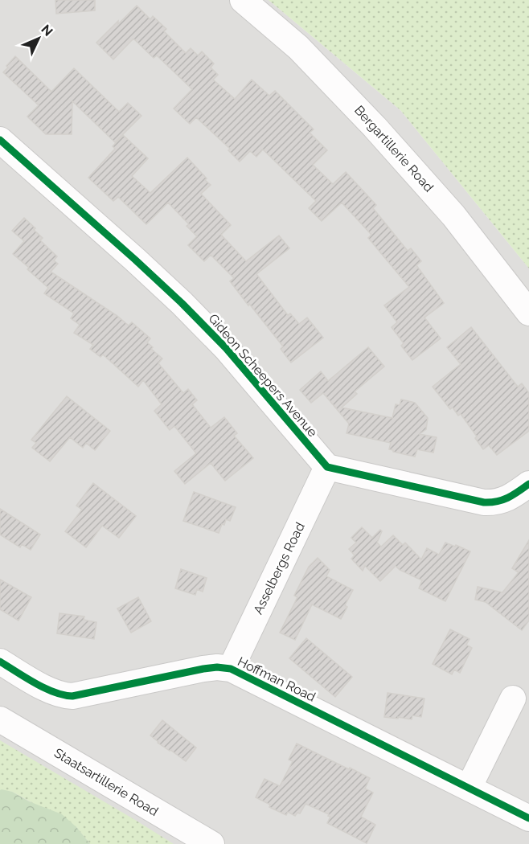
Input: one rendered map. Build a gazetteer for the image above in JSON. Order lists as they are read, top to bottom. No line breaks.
{"streets":{"street":["Bergartillerie Road","Gideon Scheepers Avenue","Asselbergs Road","Hoffman Road","Staatsartillerie Road"]},"crossings":[["Gideon Scheepers Avenue","Asselbergs Road"],["Asselbergs Road","Hoffman Road"]],"north":"top right"}
